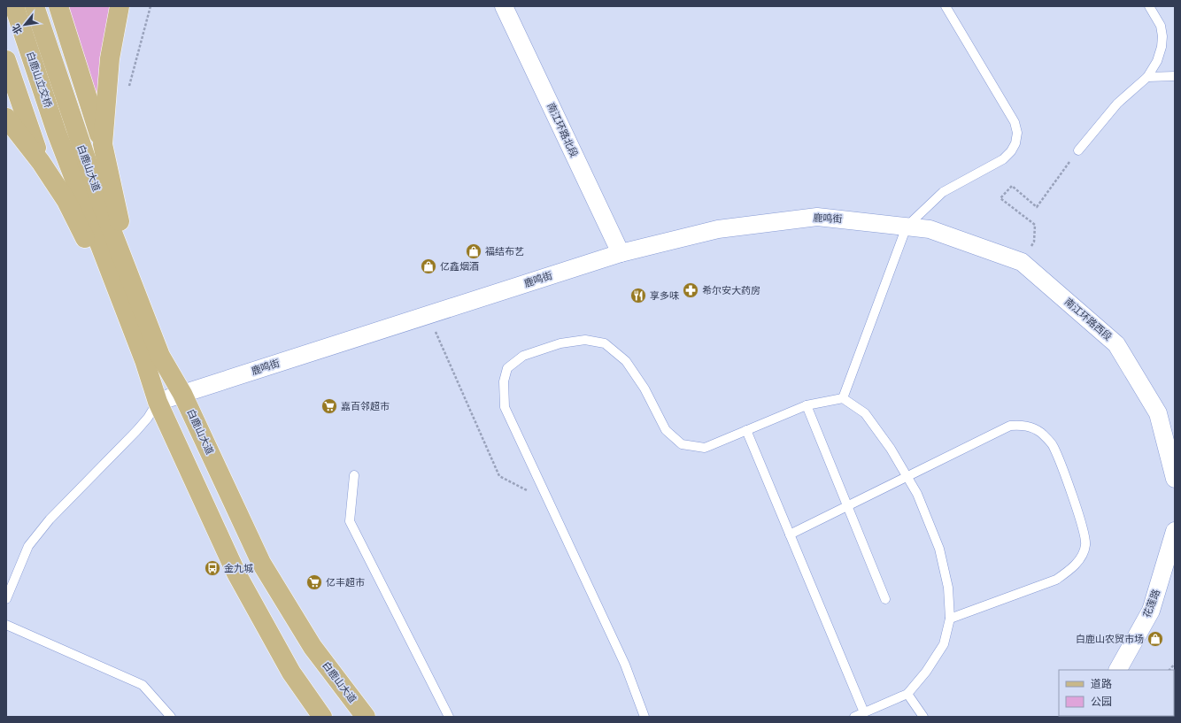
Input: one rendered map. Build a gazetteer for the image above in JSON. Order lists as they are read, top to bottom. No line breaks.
{"streets":{"main road":["白鹿山立交桥","白鹿山大道"],"street":["南江环路北段","鹿鸣街","南江环路西段","花莲路"]},"crossings":[["白鹿山立交桥","白鹿山大道"],["南江环路北段","鹿鸣街"],["白鹿山大道","鹿鸣街"],["鹿鸣街","南江环路西段"]],"places":{"shop":["福结布艺","亿鑫烟酒","白鹿山农贸市场"],"pharmacy":["希尔安大药房"],"restaurant":["享多味"],"supermarket":["嘉百邻超市","亿丰超市"],"bus stop":["金九城"]},"legend":["道路","公园"],"north":"bottom left"}
